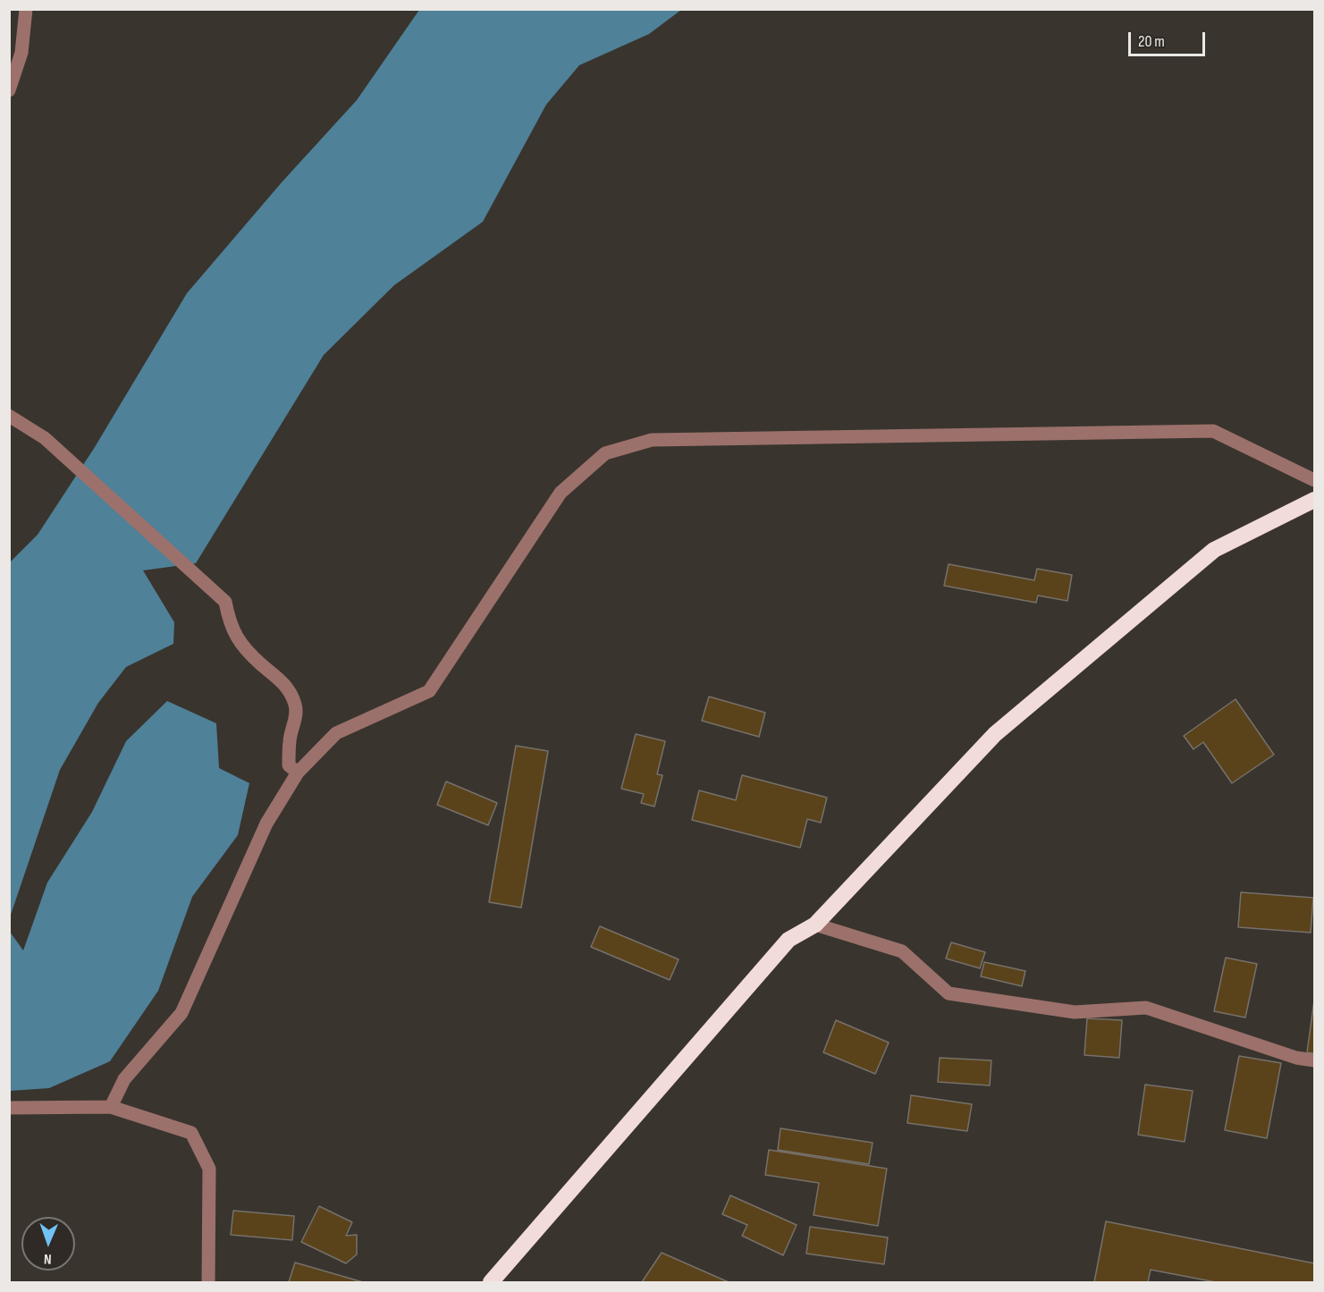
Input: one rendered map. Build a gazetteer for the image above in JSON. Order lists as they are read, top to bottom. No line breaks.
{"scale_bar":"20 m","north":"bottom"}
